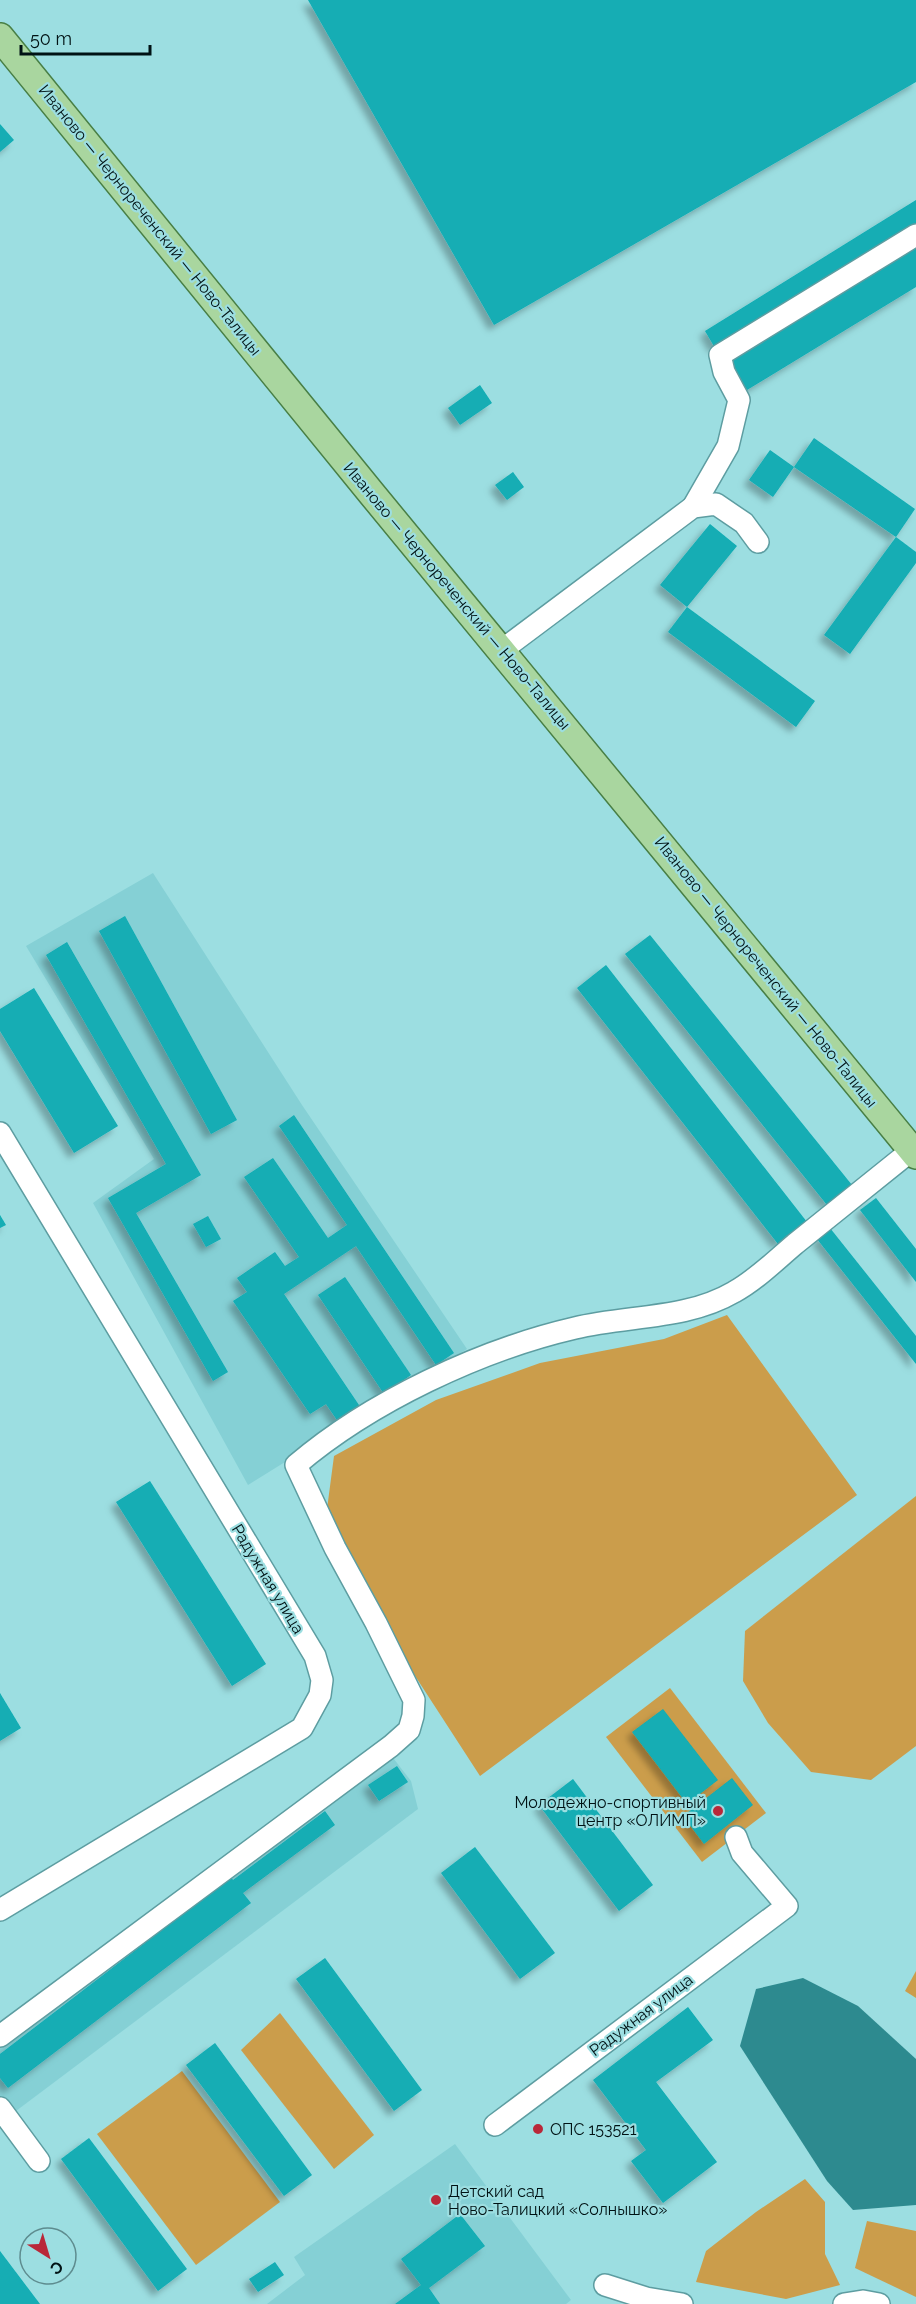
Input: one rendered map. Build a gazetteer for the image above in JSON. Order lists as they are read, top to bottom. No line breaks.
{"streets":{"main road":["Иваново — Чернореченский — Ново-Талицы"],"street":["Радужная улица"]},"places":["Молодежно-спортивный центр «ОЛИМП»","ОПС 153521","Детский сад Ново-Талицкий «Солнышко»"],"scale_bar":"50 m","north":"bottom right"}
